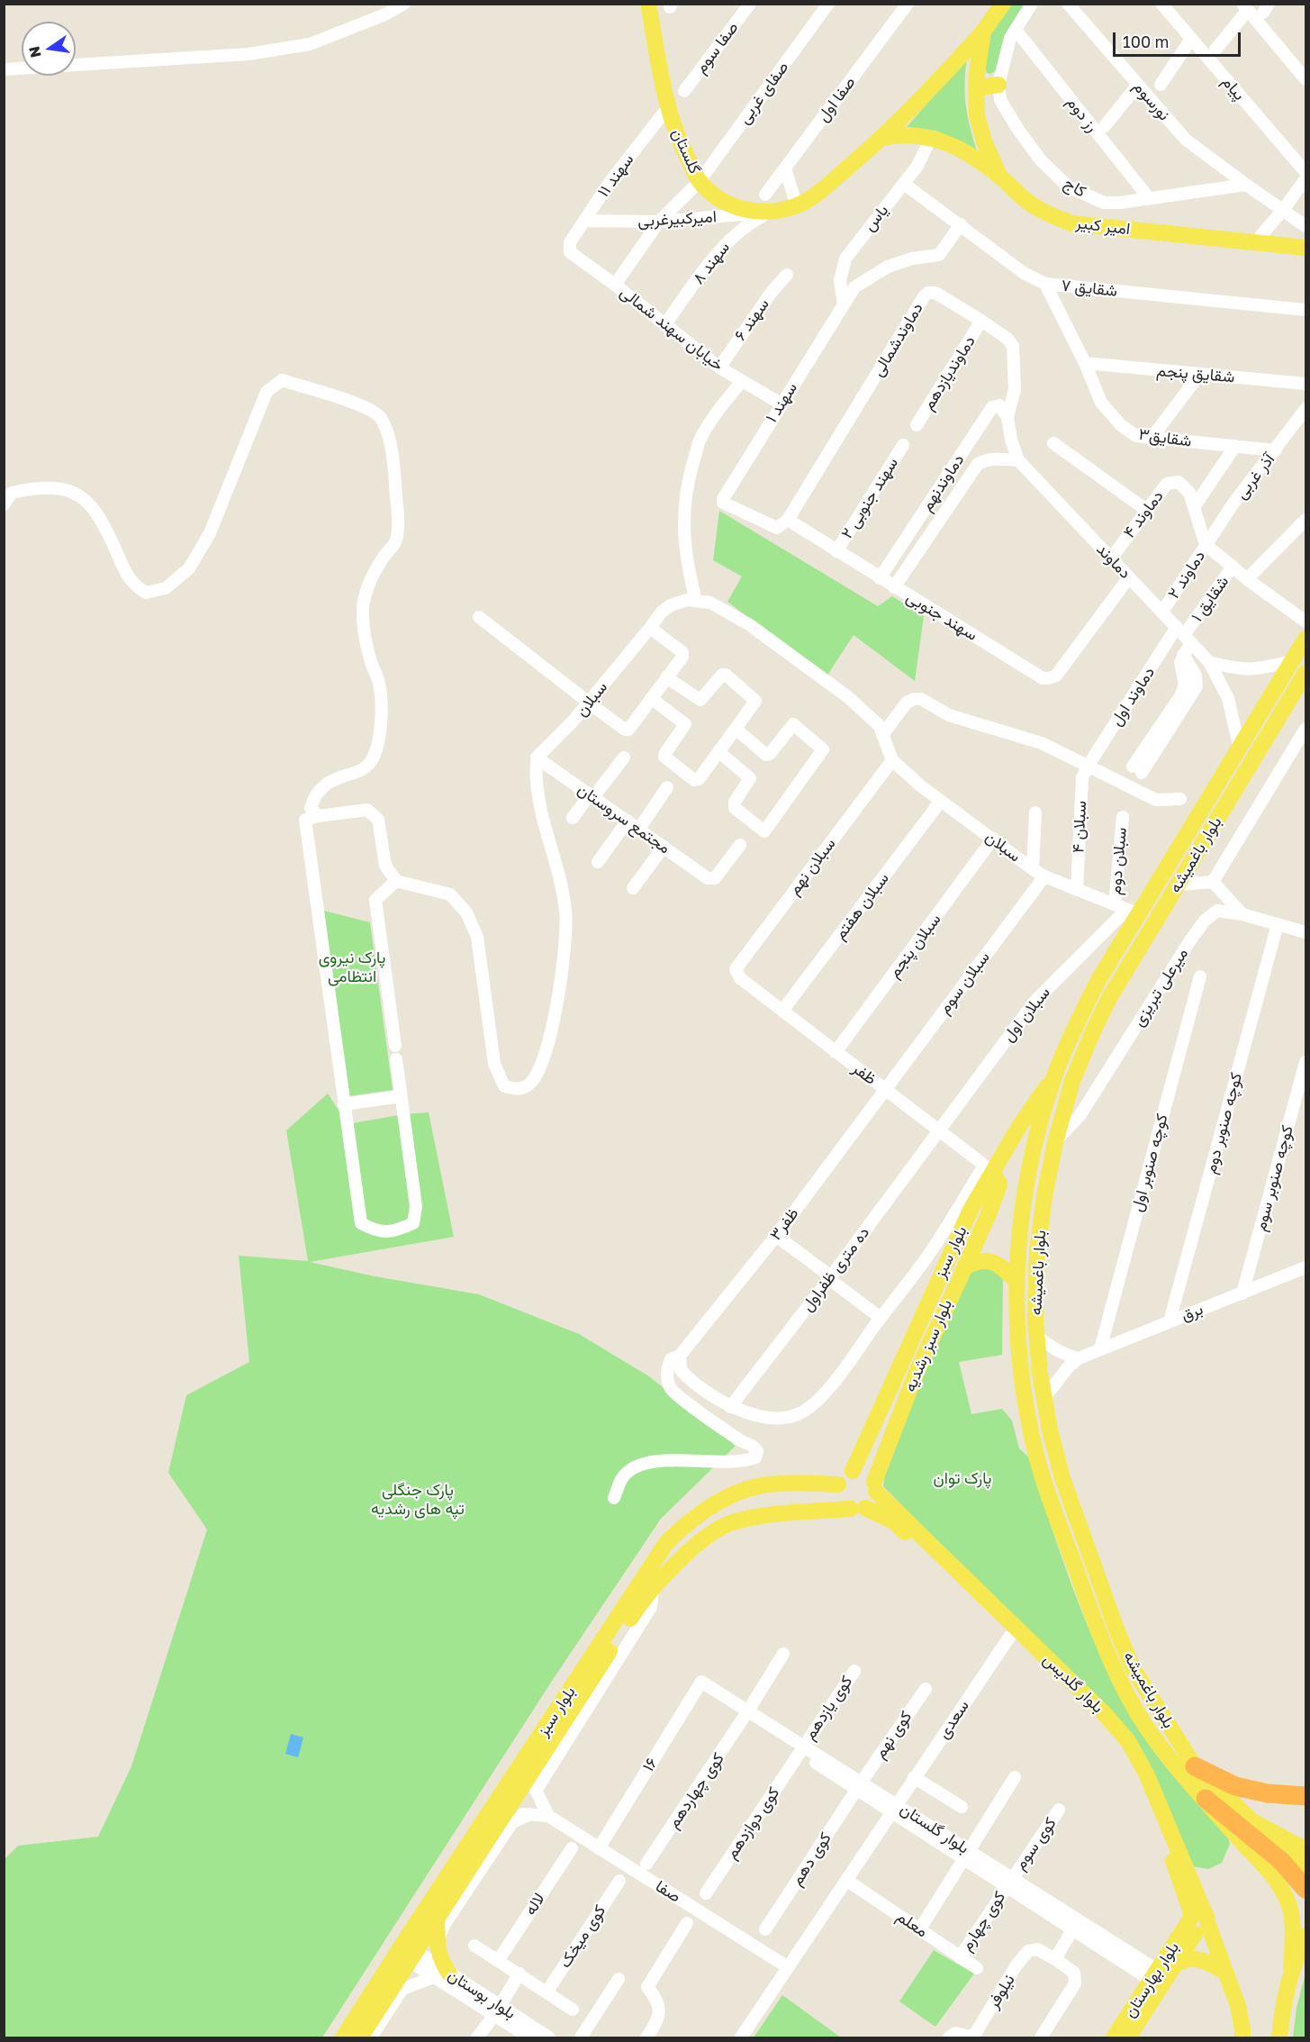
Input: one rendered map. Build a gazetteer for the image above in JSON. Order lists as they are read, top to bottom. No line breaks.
{"streets":{"main road":["گلستان","امیر کبیر","بلوار باغمیشه","بلوار سبز","بلوار سبز رشدیه","بلوار گلدیس","بلوار بهارستان"],"street":["صفا سوم","پیام","صفای غربی","صفا اول","نورسوم","رز دوم","سهند ۱۱","کاج","یاس","امیرکبیرغربی","سهند ۸","شقایق ۷","سهند ۶","خیابان سهند شمالی","دماوندشمالی","دماوندیازدهم","شقایق پنجم","سهند ۱","شقایق۳","آذر غربی","دماوندنهم","سهند جنوبی ۲","دماوند ۴","دماوند","دماوند ۲","شقایق ۱","سهند جنوبی","دماوند اول","سبلان","مجتمع سروستان","سبلان ۴","سبلان دوم","سبلان نهم","سبلان هفتم","سبلان پنجم","سبلان سوم","میرعلی تبریزی","سبلان اول","ظفر","کوچه صنوبر دوم","کوچه صنوبر اول","کوچه صنوبر سوم","ظفر۳","ده متری ظفراول","برق","کوی یازدهم","سعدی","کوی نهم","۱۶","کوی چهاردهم","کوی دوازدهم","بلوار گلستان","کوی سوم","کوی دهم","صفا","لاله","کوی چهارم","معلم","کوی میخک","نیلوفر","بلوار بوستان"]},"crossings":[["صفای غربی","گلستان"],["صفای غربی","امیرکبیرغربی"],["صفای غربی","خیابان سهند شمالی"],["نورسوم","کاج"],["رز دوم","کاج"],["گلستان","سهند ۱۱"],["گلستان","امیرکبیرغربی"],["گلستان","امیر کبیر"],["گلستان","سهند ۸"],["سهند ۱۱","امیرکبیرغربی"],["سهند ۱۱","خیابان سهند شمالی"],["یاس","شقایق ۷"],["یاس","سهند ۱"],["امیرکبیرغربی","سهند ۸"],["سهند ۸","خیابان سهند شمالی"],["شقایق ۷","سهند ۱"],["شقایق ۷","شقایق۳"],["سهند ۶","خیابان سهند شمالی"],["خیابان سهند شمالی","سهند ۱"],["دماوندشمالی","دماوندیازدهم"],["دماوندشمالی","سهند ۱"],["دماوندشمالی","دماوندنهم"],["دماوندشمالی","دماوند"],["دماوندشمالی","سهند جنوبی"],["شقایق پنجم","شقایق۳"],["سهند ۱","سهند جنوبی"],["شقایق۳","آذر غربی"],["آذر غربی","دماوند ۴"],["آذر غربی","دماوند ۲"],["دماوندنهم","سهند جنوبی"],["سهند جنوبی ۲","سهند جنوبی"],["دماوند ۴","دماوند"],["دماوند ۴","دماوند ۲"],["دماوند","دماوند ۲"],["دماوند","شقایق ۱"],["دماوند","سهند جنوبی"],["دماوند","دماوند اول"],["دماوند","بلوار باغمیشه"],["شقایق ۱","دماوند اول"],["دماوند اول","سبلان ۴"],["سبلان","مجتمع سروستان"],["سبلان","سبلان ۴"],["سبلان","بلوار باغمیشه"],["سبلان","سبلان دوم"],["سبلان","سبلان نهم"],["سبلان","سبلان هفتم"],["سبلان","سبلان پنجم"],["سبلان","سبلان سوم"],["سبلان","سبلان اول"],["بلوار باغمیشه","سبلان دوم"],["بلوار باغمیشه","میرعلی تبریزی"],["بلوار باغمیشه","سبلان اول"],["بلوار باغمیشه","بلوار سبز"],["سبلان دوم","سبلان اول"],["سبلان نهم","ظفر"],["سبلان هفتم","ظفر"],["سبلان پنجم","ظفر"],["سبلان سوم","ظفر"],["سبلان سوم","ظفر۳"],["میرعلی تبریزی","کوچه صنوبر دوم"],["سبلان اول","ظفر"],["سبلان اول","ده متری ظفراول"],["ظفر","ظفر۳"],["ظفر","بلوار سبز"],["ظفر","ده متری ظفراول"],["ظفر","بلوار سبز رشدیه"],["کوچه صنوبر دوم","برق"],["کوچه صنوبر اول","برق"],["کوچه صنوبر سوم","برق"],["بلوار سبز","بلوار سبز رشدیه"],["بلوار سبز","بلوار گلدیس"],["بلوار سبز","بلوار بوستان"],["بلوار سبز رشدیه","بلوار گلدیس"],["بلوار گلدیس","سعدی"],["بلوار گلدیس","بلوار بهارستان"],["کوی یازدهم","کوی دوازدهم"],["کوی یازدهم","بلوار گلستان"],["سعدی","بلوار گلستان"],["سعدی","صفا"],["سعدی","معلم"],["کوی نهم","بلوار گلستان"],["کوی نهم","کوی دهم"],["۱۶","بلوار گلستان"],["۱۶","صفا"],["کوی چهاردهم","بلوار گلستان"],["کوی دوازدهم","بلوار گلستان"],["بلوار گلستان","کوی سوم"],["بلوار گلستان","کوی دهم"],["بلوار گلستان","کوی چهارم"],["بلوار گلستان","بلوار بهارستان"],["کوی سوم","کوی چهارم"],["کوی چهارم","معلم"]],"parks":["پارک نیروی انتظامی","پارک توان","پارک جنگلی تپه های رشدیه"],"scale_bar":"100 m","north":"left"}
